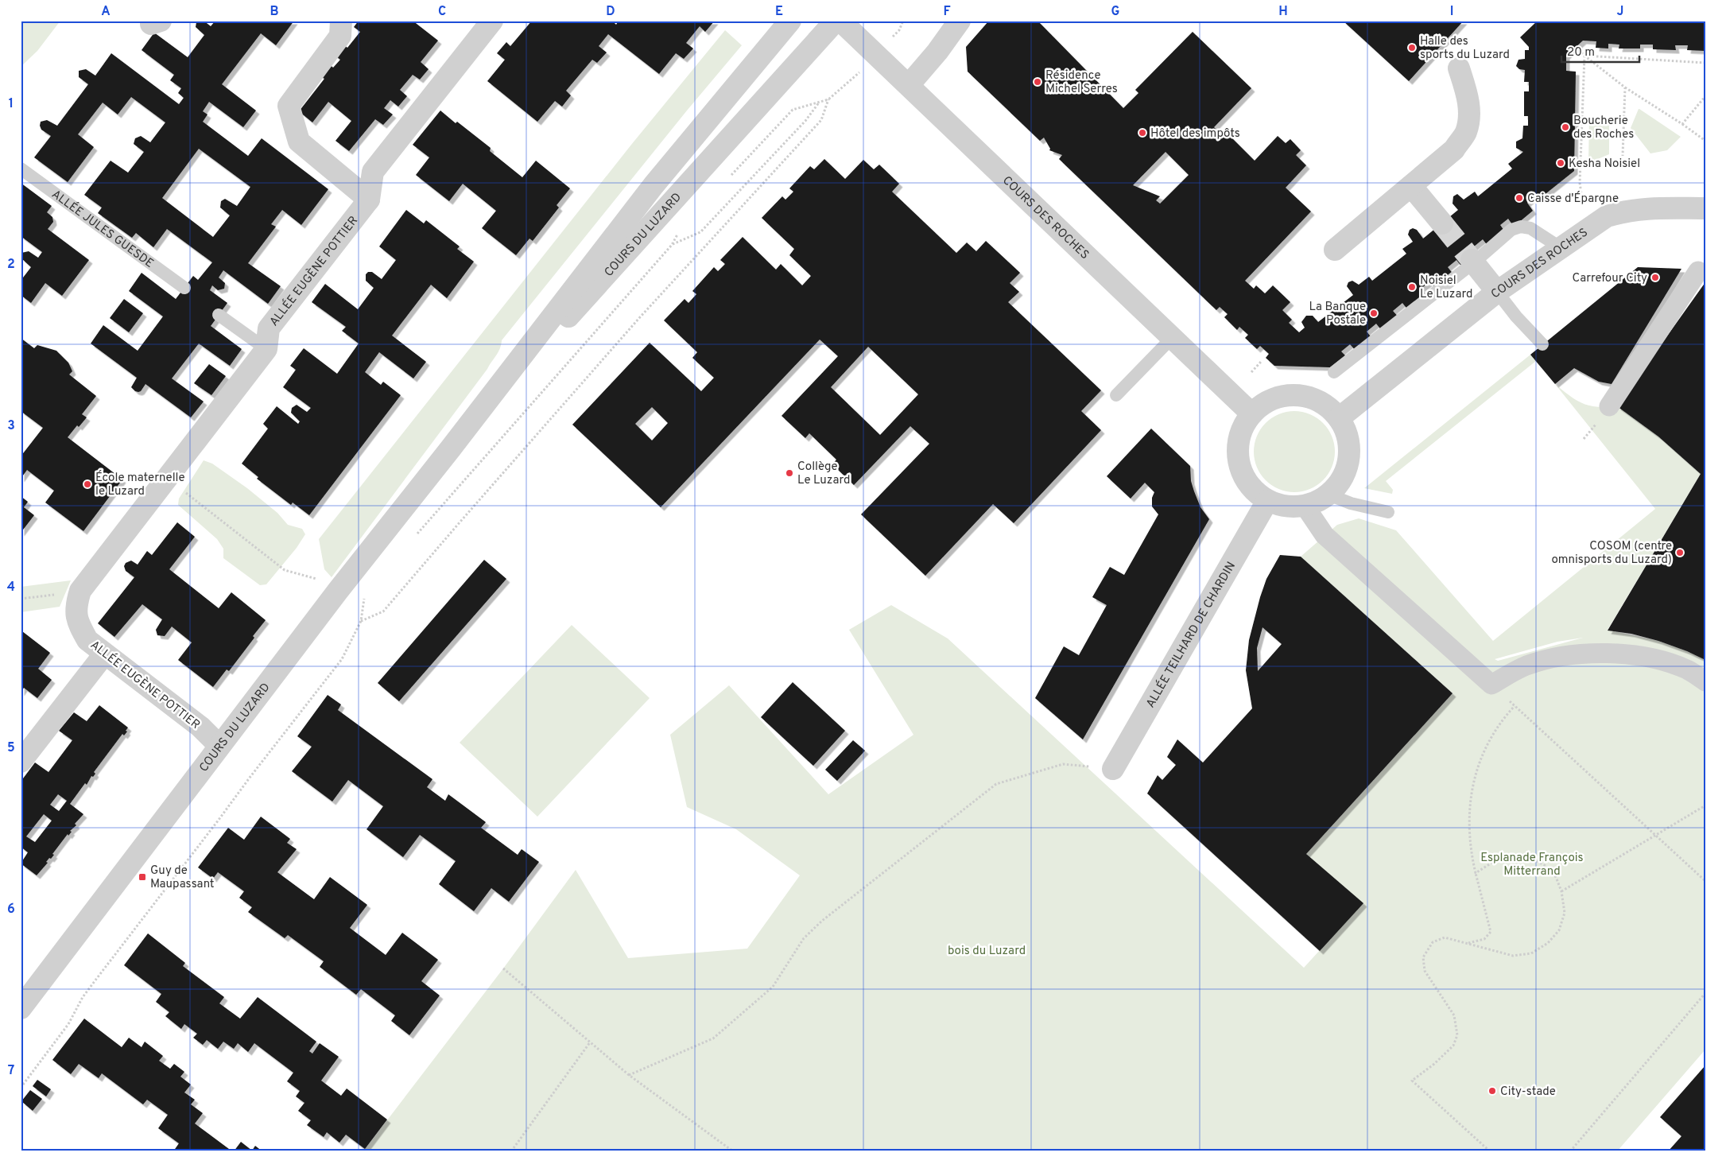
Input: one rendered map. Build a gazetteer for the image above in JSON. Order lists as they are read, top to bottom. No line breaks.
{"streets":{"street":["COURS DES ROCHES","COURS DU LUZARD","ALLÉE EUGÈNE POTTIER","ALLÉE TEILHARD DE CHARDIN"],"lane":["ALLÉE JULES GUESDE"]},"crossings":[["COURS DES ROCHES","ALLÉE TEILHARD DE CHARDIN"],["COURS DU LUZARD","ALLÉE EUGÈNE POTTIER"]],"parks":["Esplanade François Mitterrand","bois du Luzard"],"places":{"other":["Halle des sports du Luzard","Résidence Michel Serres","Boucherie des Roches","Hôtel des impôts","Kesha Noisiel","Caisse d'Épargne","Carrefour City","Noisiel Le Luzard","La Banque Postale","Collège Le Luzard","École maternelle le Luzard","COSOM (centre omnisports du Luzard)","City-stade"],"transit":["Guy de Maupassant"]},"scale_bar":"20 m","grid":{"columns":["A","B","C","D","E","F","G","H","I","J"],"rows":["1","2","3","4","5","6","7"]}}
